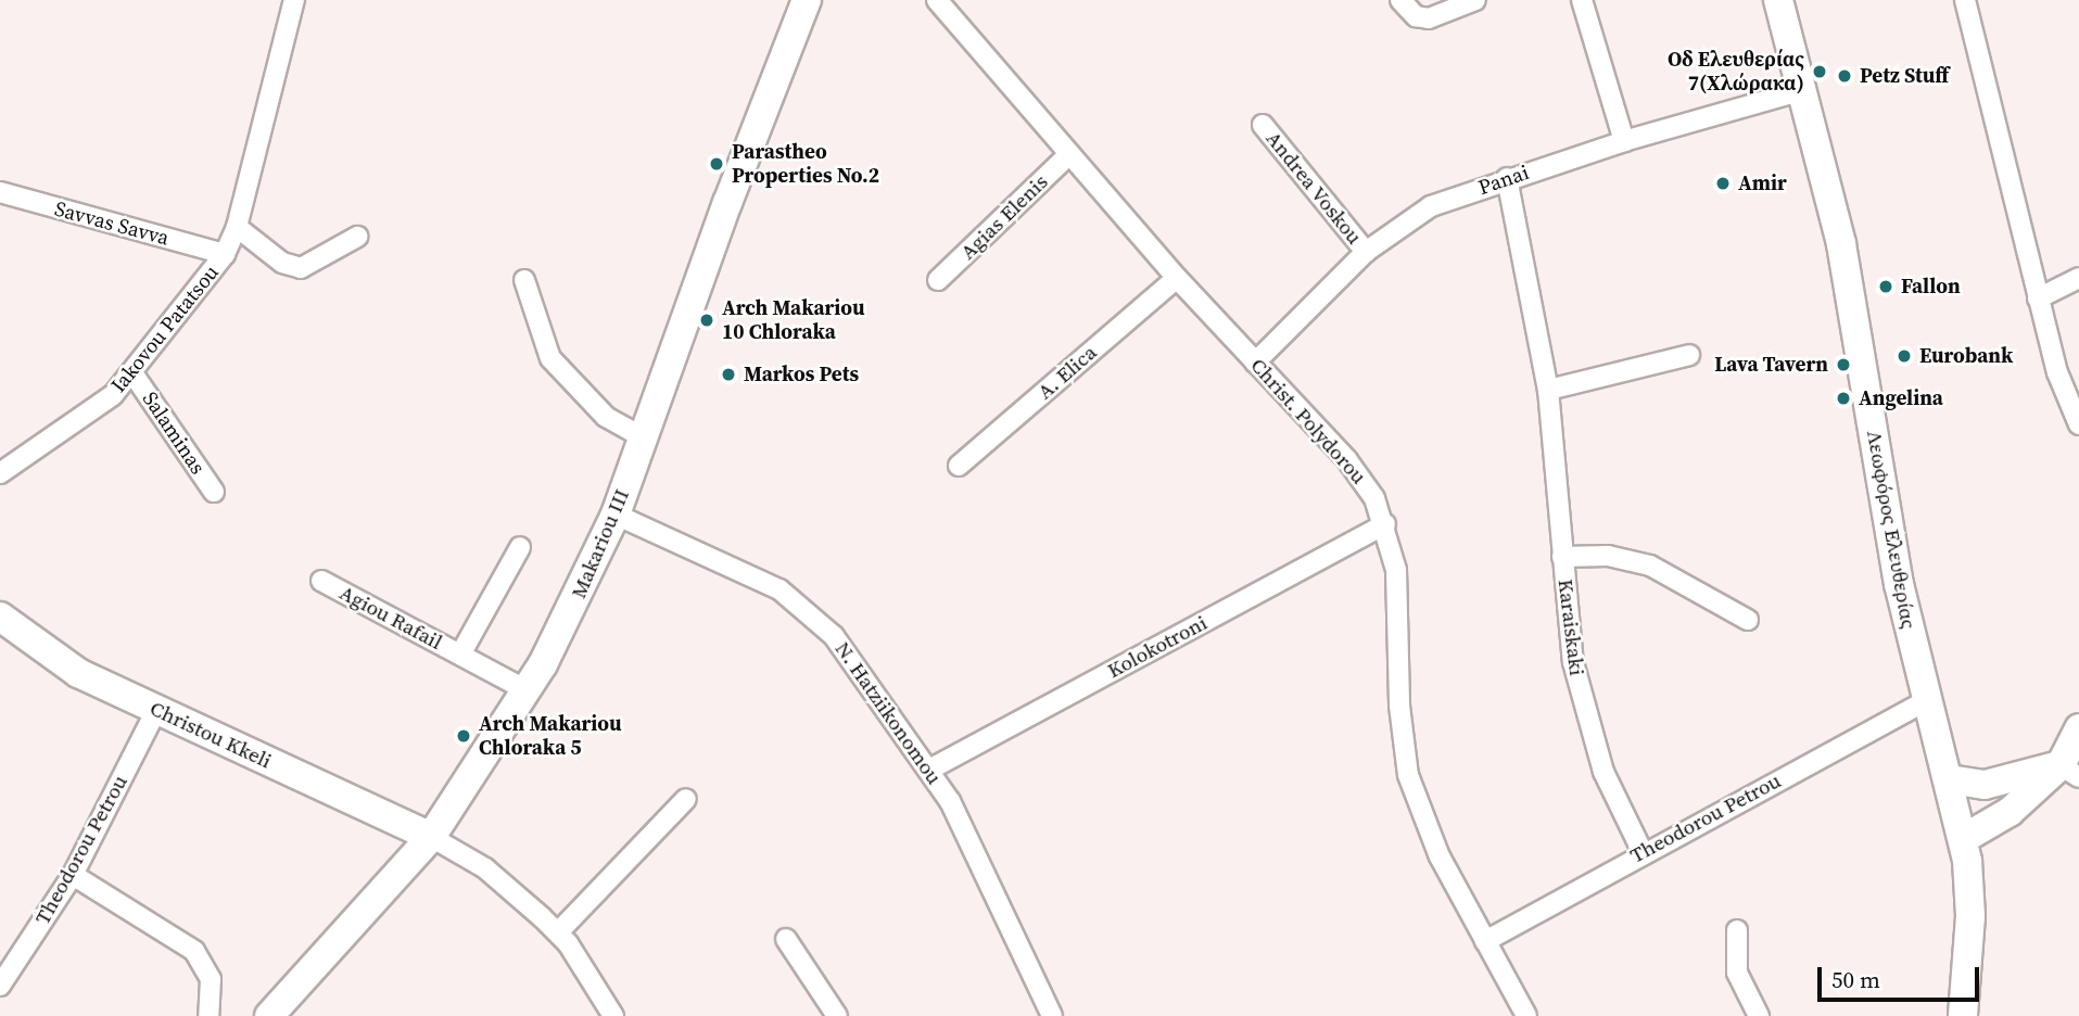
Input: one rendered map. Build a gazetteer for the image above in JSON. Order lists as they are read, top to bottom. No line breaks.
{"streets":{"main road":["Λεωφόρος Ελευθερίας","Makariou III","Christou Kkeli"],"street":["Panai","Andrea Voskou","Agias Elenis","Savvas Savva","Iakovou Patatsou","A. Elica","Christ. Polydorou","Salaminas","Agiou Rafail","Karaiskaki","Kolokotroni","N. Hatziikonomou","Theodorou Petrou"]},"crossings":[["Panai","Andrea Voskou"],["Panai","Christ. Polydorou"],["Panai","Λεωφόρος Ελευθερίας"],["Panai","Karaiskaki"],["Agias Elenis","Christ. Polydorou"],["Savvas Savva","Iakovou Patatsou"],["Iakovou Patatsou","Salaminas"],["A. Elica","Christ. Polydorou"],["Christ. Polydorou","Kolokotroni"],["Christ. Polydorou","Theodorou Petrou"],["Λεωφόρος Ελευθερίας","Theodorou Petrou"],["Makariou III","Agiou Rafail"],["Makariou III","N. Hatziikonomou"],["Makariou III","Christou Kkeli"],["Karaiskaki","Theodorou Petrou"],["Kolokotroni","N. Hatziikonomou"],["Christou Kkeli","Theodorou Petrou"]],"places":["Οδ Ελευθερίας 7(Χλώρακα)","Petz Stuff","Parastheo Properties No.2","Amir","Fallon","Arch Makariou 10 Chloraka","Eurobank","Lava Tavern","Markos Pets","Angelina","Arch Makariou Chloraka 5"],"scale_bar":"50 m"}
